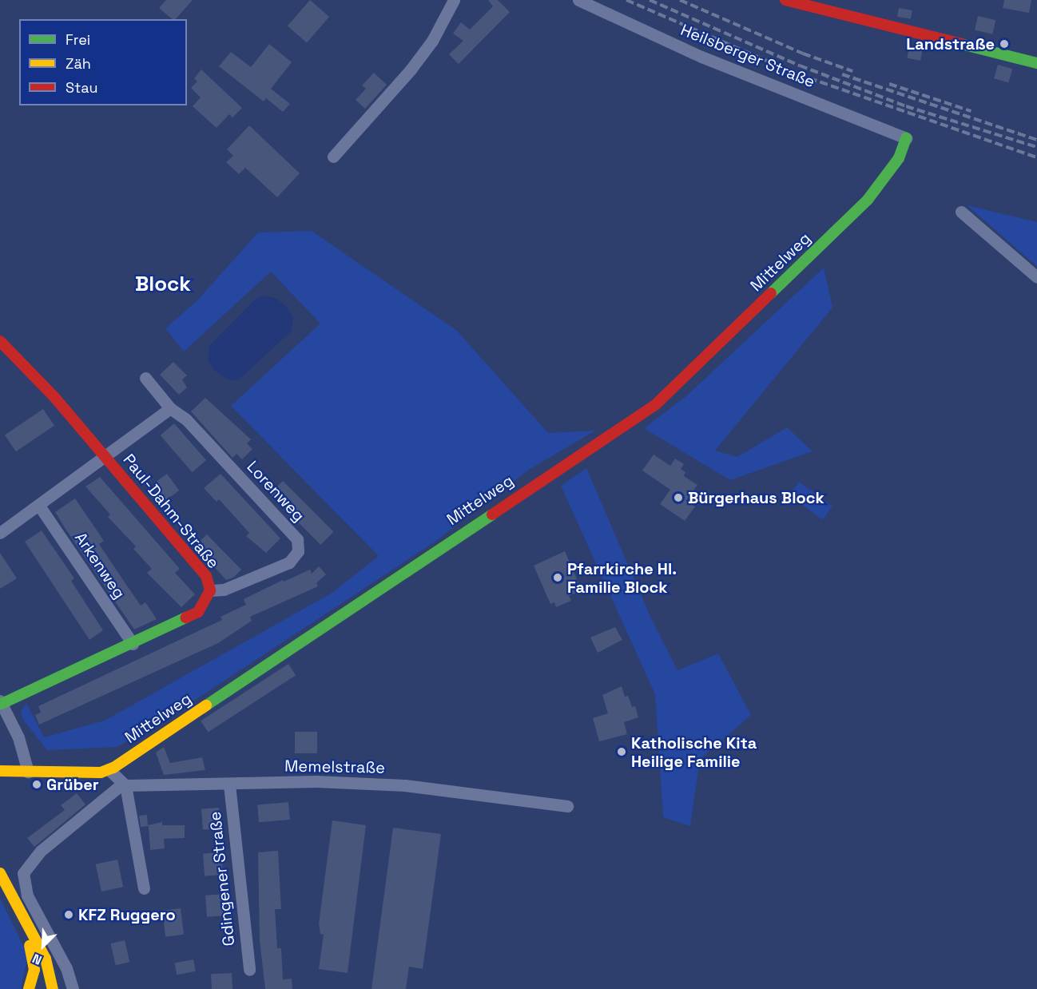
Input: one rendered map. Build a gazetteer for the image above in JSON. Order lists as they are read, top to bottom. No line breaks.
{"streets":{"main road":["Mittelweg","Paul-Dahm-Straße"],"street":["Heilsberger Straße","Lorenweg","Arkenweg","Memelstraße","Gdingener Straße"]},"crossings":[["Heilsberger Straße","Mittelweg"],["Lorenweg","Paul-Dahm-Straße"],["Paul-Dahm-Straße","Arkenweg"],["Memelstraße","Gdingener Straße"]],"districts":["Block"],"places":["Landstraße","Bürgerhaus Block","Pfarrkirche Hl. Familie Block","Katholische Kita Heilige Familie","Grüber","KFZ Ruggero"],"legend":["Frei","Zäh","Stau"],"north":"bottom left"}
